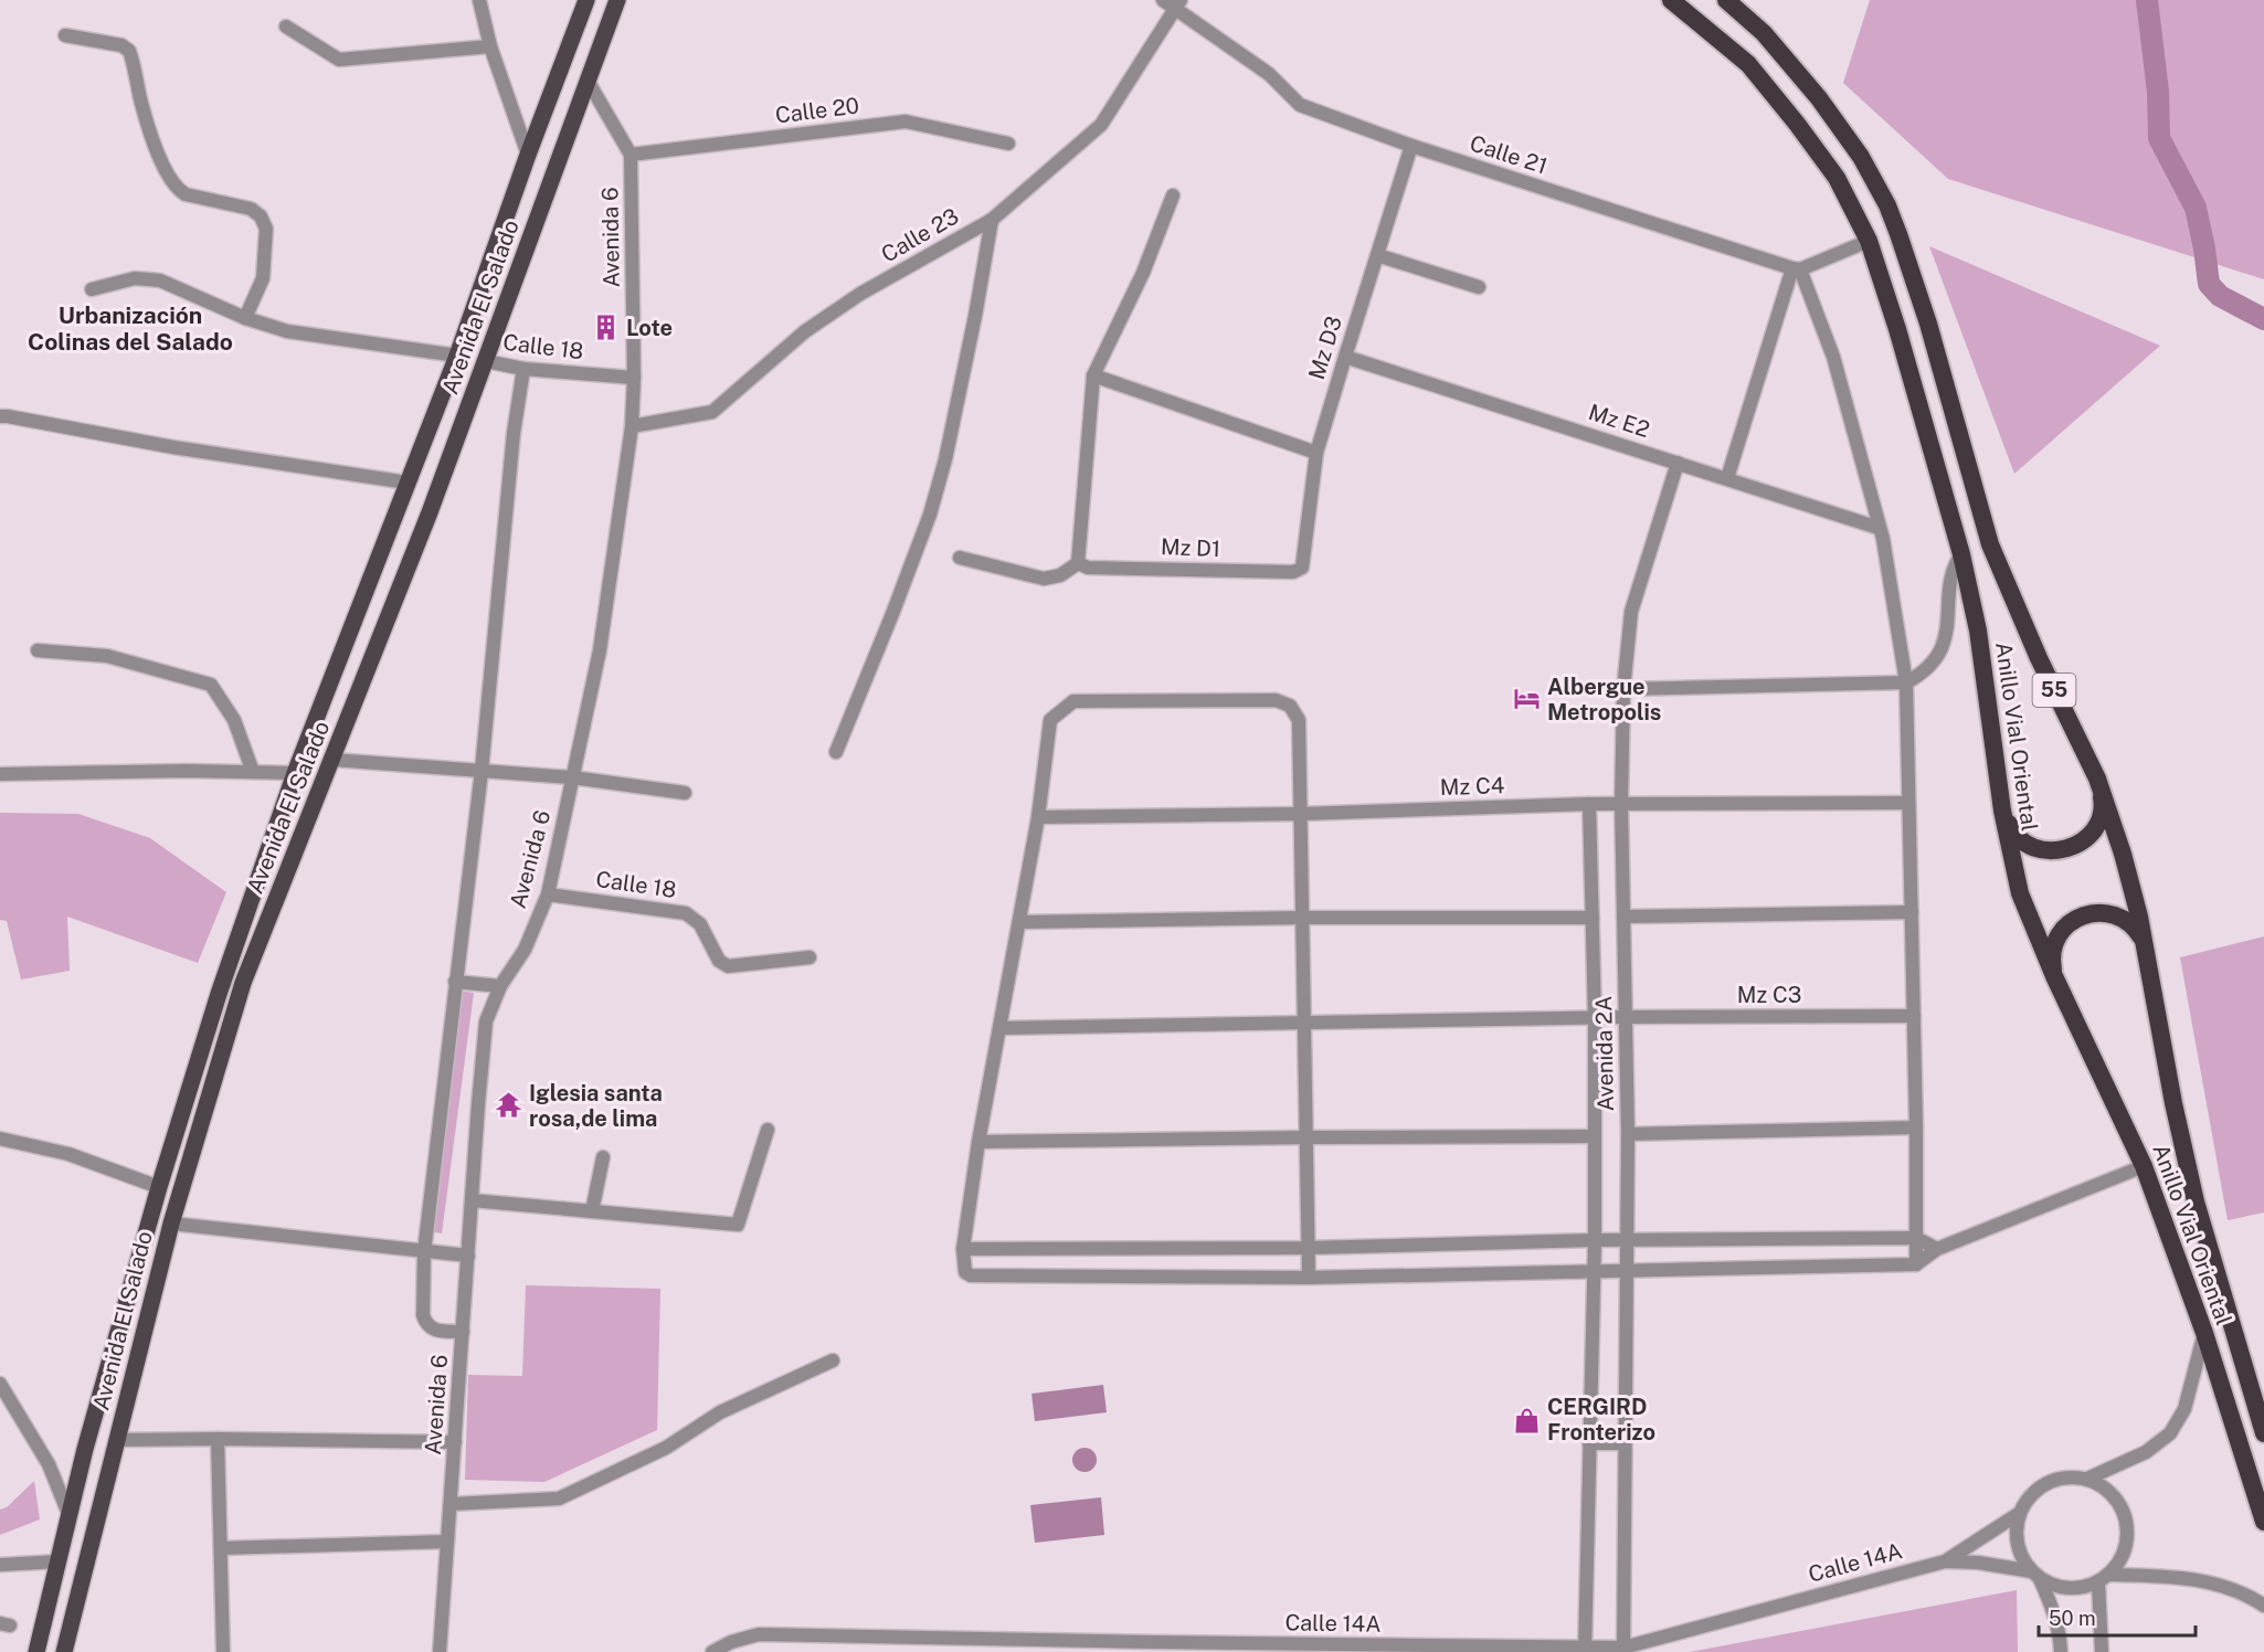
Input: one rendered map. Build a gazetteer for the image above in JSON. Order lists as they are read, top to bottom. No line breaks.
{"streets":{"highway":["55","Anillo Vial Oriental"],"main road":["Avenida El Salado"],"street":["Calle 20","Calle 21","Calle 23","Avenida 6","Calle 18","Mz D3","Mz E2","Mz D1","Mz C4","Mz C3","Avenida 2A","Calle 14A"]},"crossings":[["Calle 20","Avenida 6"],["Calle 21","Calle 23"],["Calle 21","Mz D3"],["Calle 23","Avenida 6"],["Avenida 6","Avenida El Salado"],["Avenida 6","Calle 18"],["Avenida El Salado","Calle 18"],["Mz D3","Mz E2"],["Mz D3","Mz D1"],["Mz E2","Avenida 2A"],["Mz C4","Avenida 2A"],["Mz C3","Avenida 2A"],["Avenida 2A","Calle 14A"]],"districts":["Urbanización Colinas del Salado"],"places":{"building":["Lote"],"hotel":["Albergue Metropolis"],"temple":["Iglesia santa rosa,de lima"],"shop":["CERGIRD Fronterizo"]},"scale_bar":"50 m"}
